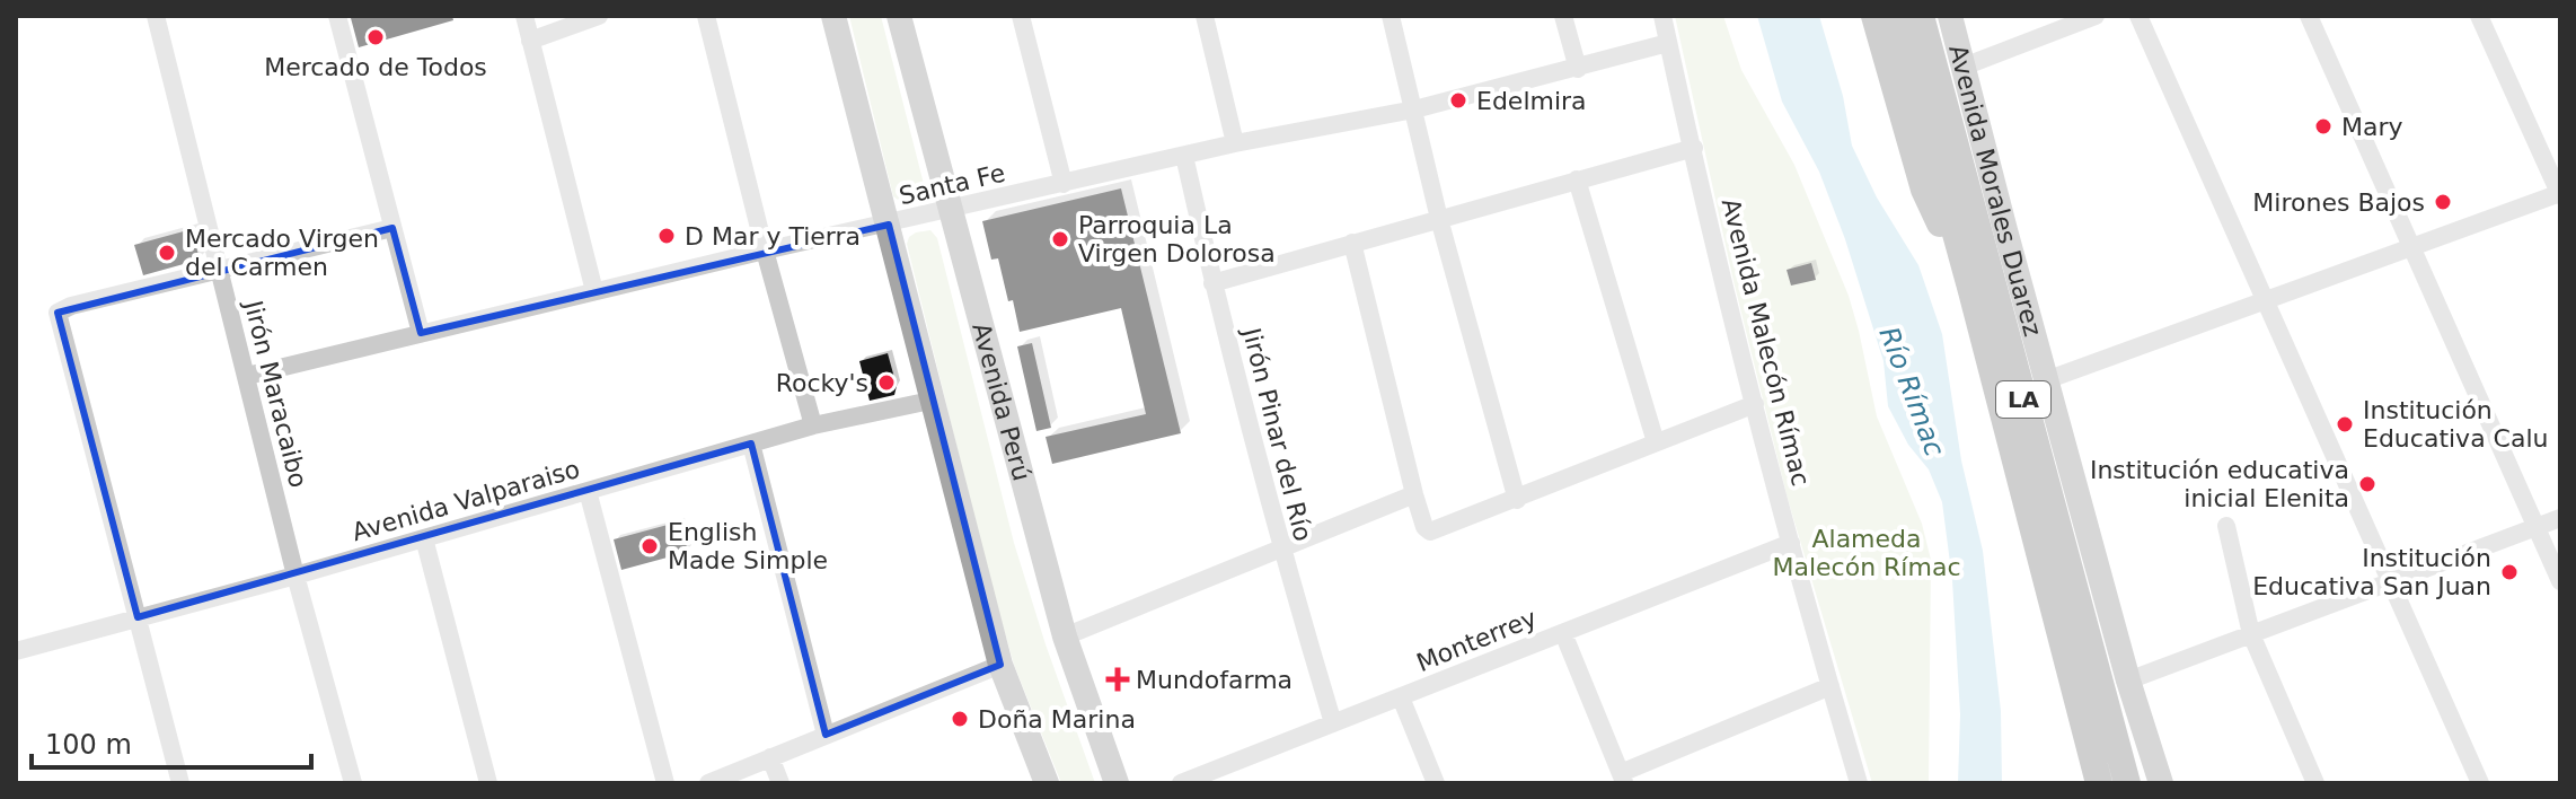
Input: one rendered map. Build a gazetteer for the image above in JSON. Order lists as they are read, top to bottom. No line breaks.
{"streets":{"highway":["LA"],"main road":["Avenida Morales Duarez","Avenida Perú"],"street":["Santa Fe","Avenida Malecón Rímac","Jirón Maracaibo","Jirón Pinar del Río","Avenida Valparaiso","Monterrey"]},"crossings":[["Santa Fe","Avenida Malecón Rímac"],["Santa Fe","Jirón Maracaibo"],["Santa Fe","Avenida Perú"],["Santa Fe","Jirón Pinar del Río"],["Avenida Malecón Rímac","Monterrey"],["Jirón Maracaibo","Avenida Valparaiso"],["Jirón Pinar del Río","Monterrey"]],"water":["Río Rímac"],"parks":["Alameda Malecón Rímac"],"places":{"other":["Mercado de Todos","Edelmira","Mary","Mirones Bajos","D Mar y Tierra","Parroquia La Virgen Dolorosa","Mercado Virgen del Carmen","Rocky's","Institución Educativa Calu","Institución educativa inicial Elenita","English Made Simple","Institución Educativa San Juan","Doña Marina"],"health":["Mundofarma"]},"scale_bar":"100 m"}
